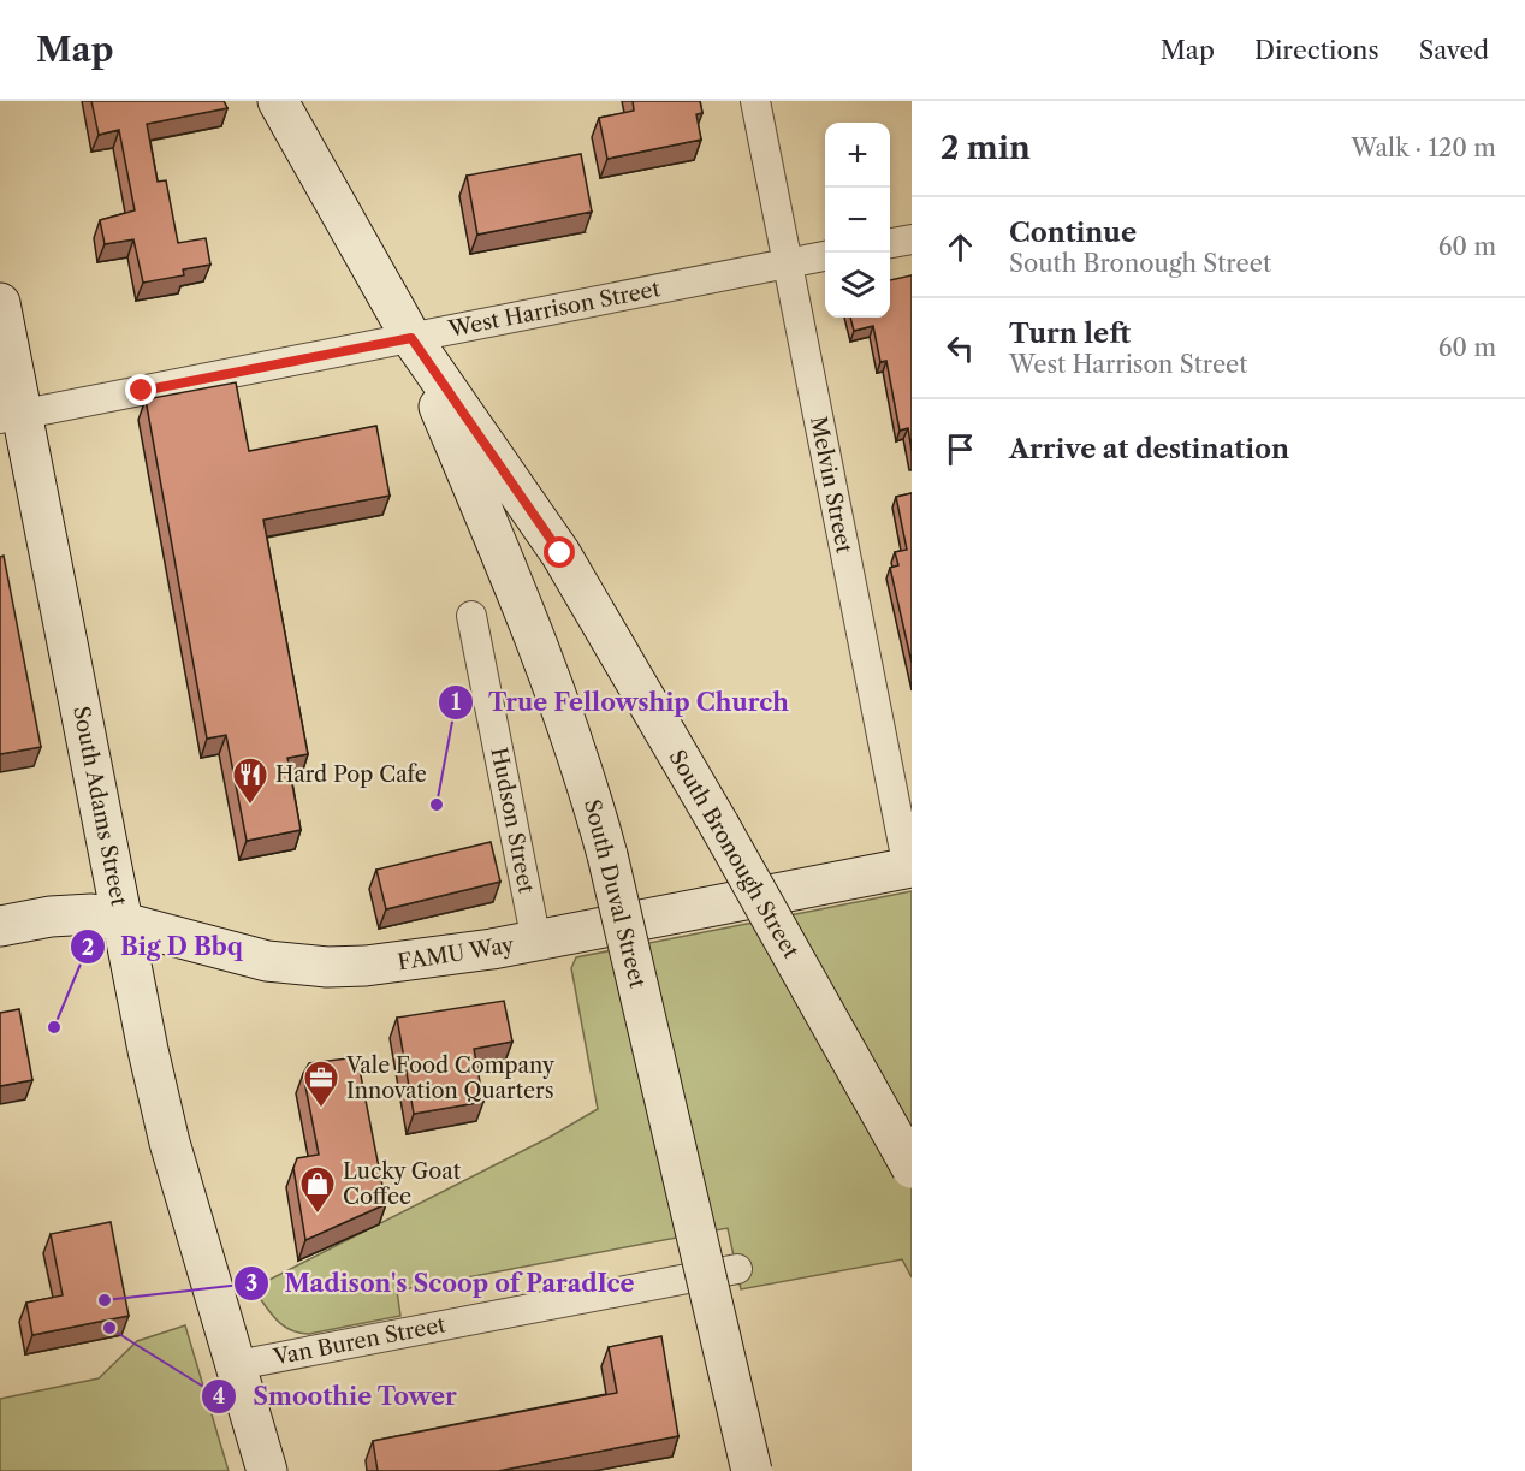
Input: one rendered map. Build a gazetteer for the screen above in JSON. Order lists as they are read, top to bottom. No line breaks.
{"streets":{"main road":["South Adams Street","South Bronough Street","South Duval Street","FAMU Way"],"street":["West Harrison Street","Melvin Street","Hudson Street","Van Buren Street"]},"crossings":[["West Harrison Street","Melvin Street"],["West Harrison Street","South Adams Street"],["West Harrison Street","South Bronough Street"],["West Harrison Street","South Duval Street"],["Melvin Street","FAMU Way"],["South Adams Street","FAMU Way"],["South Adams Street","Van Buren Street"],["Hudson Street","FAMU Way"],["South Bronough Street","South Duval Street"]],"places":{"other":["True Fellowship Church","Big D Bbq","Madison's Scoop of ParadIce","Smoothie Tower"],"restaurant":["Hard Pop Cafe"],"office":["Vale Food Company Innovation Quarters"],"shop":["Lucky Goat Coffee"]},"page":{"header":"Map","nav":["Map","Directions","Saved"],"heading":["2 min","Walk · 120 m"],"map_buttons":["+","−"],"list":[["Continue","South Bronough Street","60 m"],["Turn left","West Harrison Street","60 m"],"Arrive at destination"]}}
